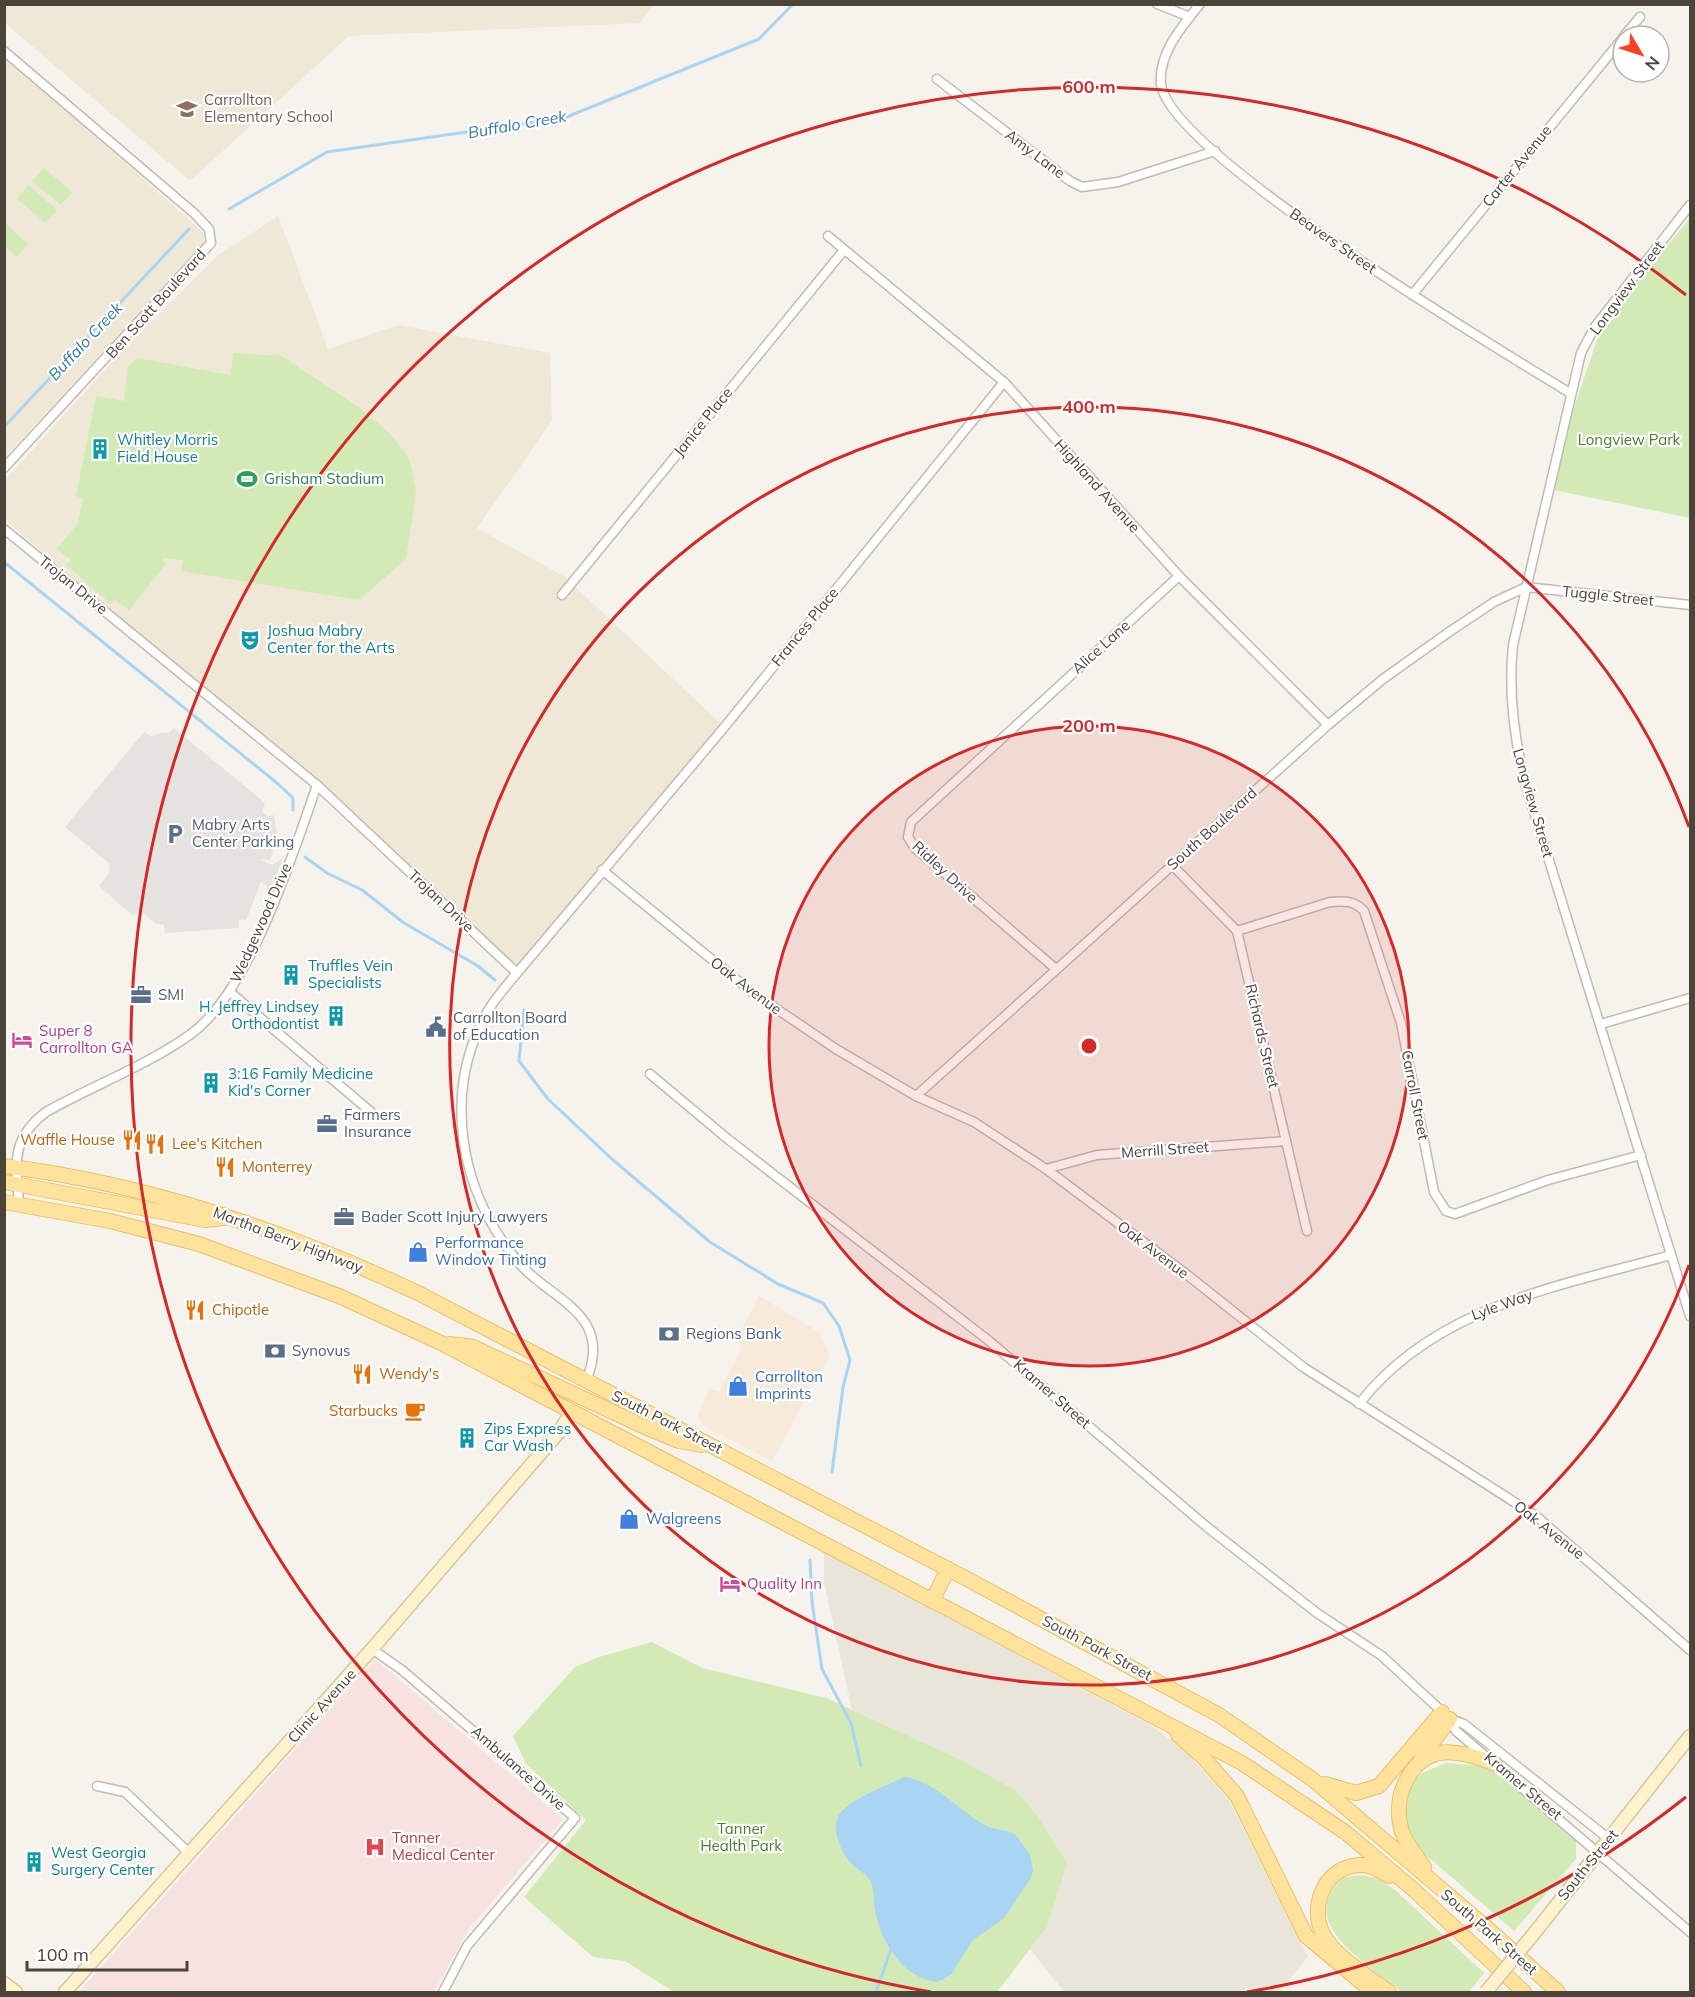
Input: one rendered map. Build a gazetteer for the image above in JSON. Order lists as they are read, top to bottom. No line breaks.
{"streets":{"main road":["Martha Berry Highway","South Park Street"],"street":["Amy Lane","Carter Avenue","Beavers Street","Longview Street","Ben Scott Boulevard","Janice Place","Highland Avenue","Trojan Drive","Tuggle Street","Frances Place","Alice Lane","South Boulevard","Ridley Drive","Wedgewood Drive","Oak Avenue","Richards Street","Carroll Street","Merrill Street","Lyle Way","Kramer Street","Clinic Avenue","Ambulance Drive","South Street"]},"crossings":[["Amy Lane","Beavers Street"],["Carter Avenue","Beavers Street"],["Beavers Street","Longview Street"],["Longview Street","Tuggle Street"],["Longview Street","South Boulevard"],["Longview Street","Carroll Street"],["Longview Street","Lyle Way"],["Janice Place","Highland Avenue"],["Highland Avenue","Frances Place"],["Highland Avenue","Alice Lane"],["Highland Avenue","South Boulevard"],["Trojan Drive","Frances Place"],["Trojan Drive","Wedgewood Drive"],["Tuggle Street","South Boulevard"],["Frances Place","Oak Avenue"],["Alice Lane","Ridley Drive"],["South Boulevard","Ridley Drive"],["South Boulevard","Oak Avenue"],["Wedgewood Drive","Martha Berry Highway"],["Oak Avenue","Merrill Street"],["Oak Avenue","Lyle Way"],["Richards Street","Carroll Street"],["Richards Street","Merrill Street"],["Martha Berry Highway","South Park Street"],["Kramer Street","South Street"],["South Park Street","Clinic Avenue"],["Clinic Avenue","Ambulance Drive"]],"water":["Buffalo Creek"],"parks":["Longview Park","Tanner Health Park"],"places":{"school or university":["Carrollton Elementary School"],"building":["Whitley Morris Field House","Truffles Vein Specialists","H. Jeffrey Lindsey Orthodontist","3:16 Family Medicine Kid's Corner","Zips Express Car Wash","West Georgia Surgery Center"],"sports":["Grisham Stadium"],"theatre":["Joshua Mabry Center for the Arts"],"parking":["Mabry Arts Center Parking"],"office":["SMI","Farmers Insurance","Bader Scott Injury Lawyers"],"public building":["Carrollton Board of Education"],"hotel":["Super 8 Carrollton GA","Quality Inn"],"restaurant":["Waffle House","Lee's Kitchen","Monterrey","Chipotle","Wendy's"],"shop":["Performance Window Tinting","Carrollton Imprints","Walgreens"],"bank":["Regions Bank","Synovus"],"cafe":["Starbucks"],"hospital":["Tanner Medical Center"]},"scale_bar":"100 m","north":"bottom right","rings":["600 m","400 m","200 m"]}
